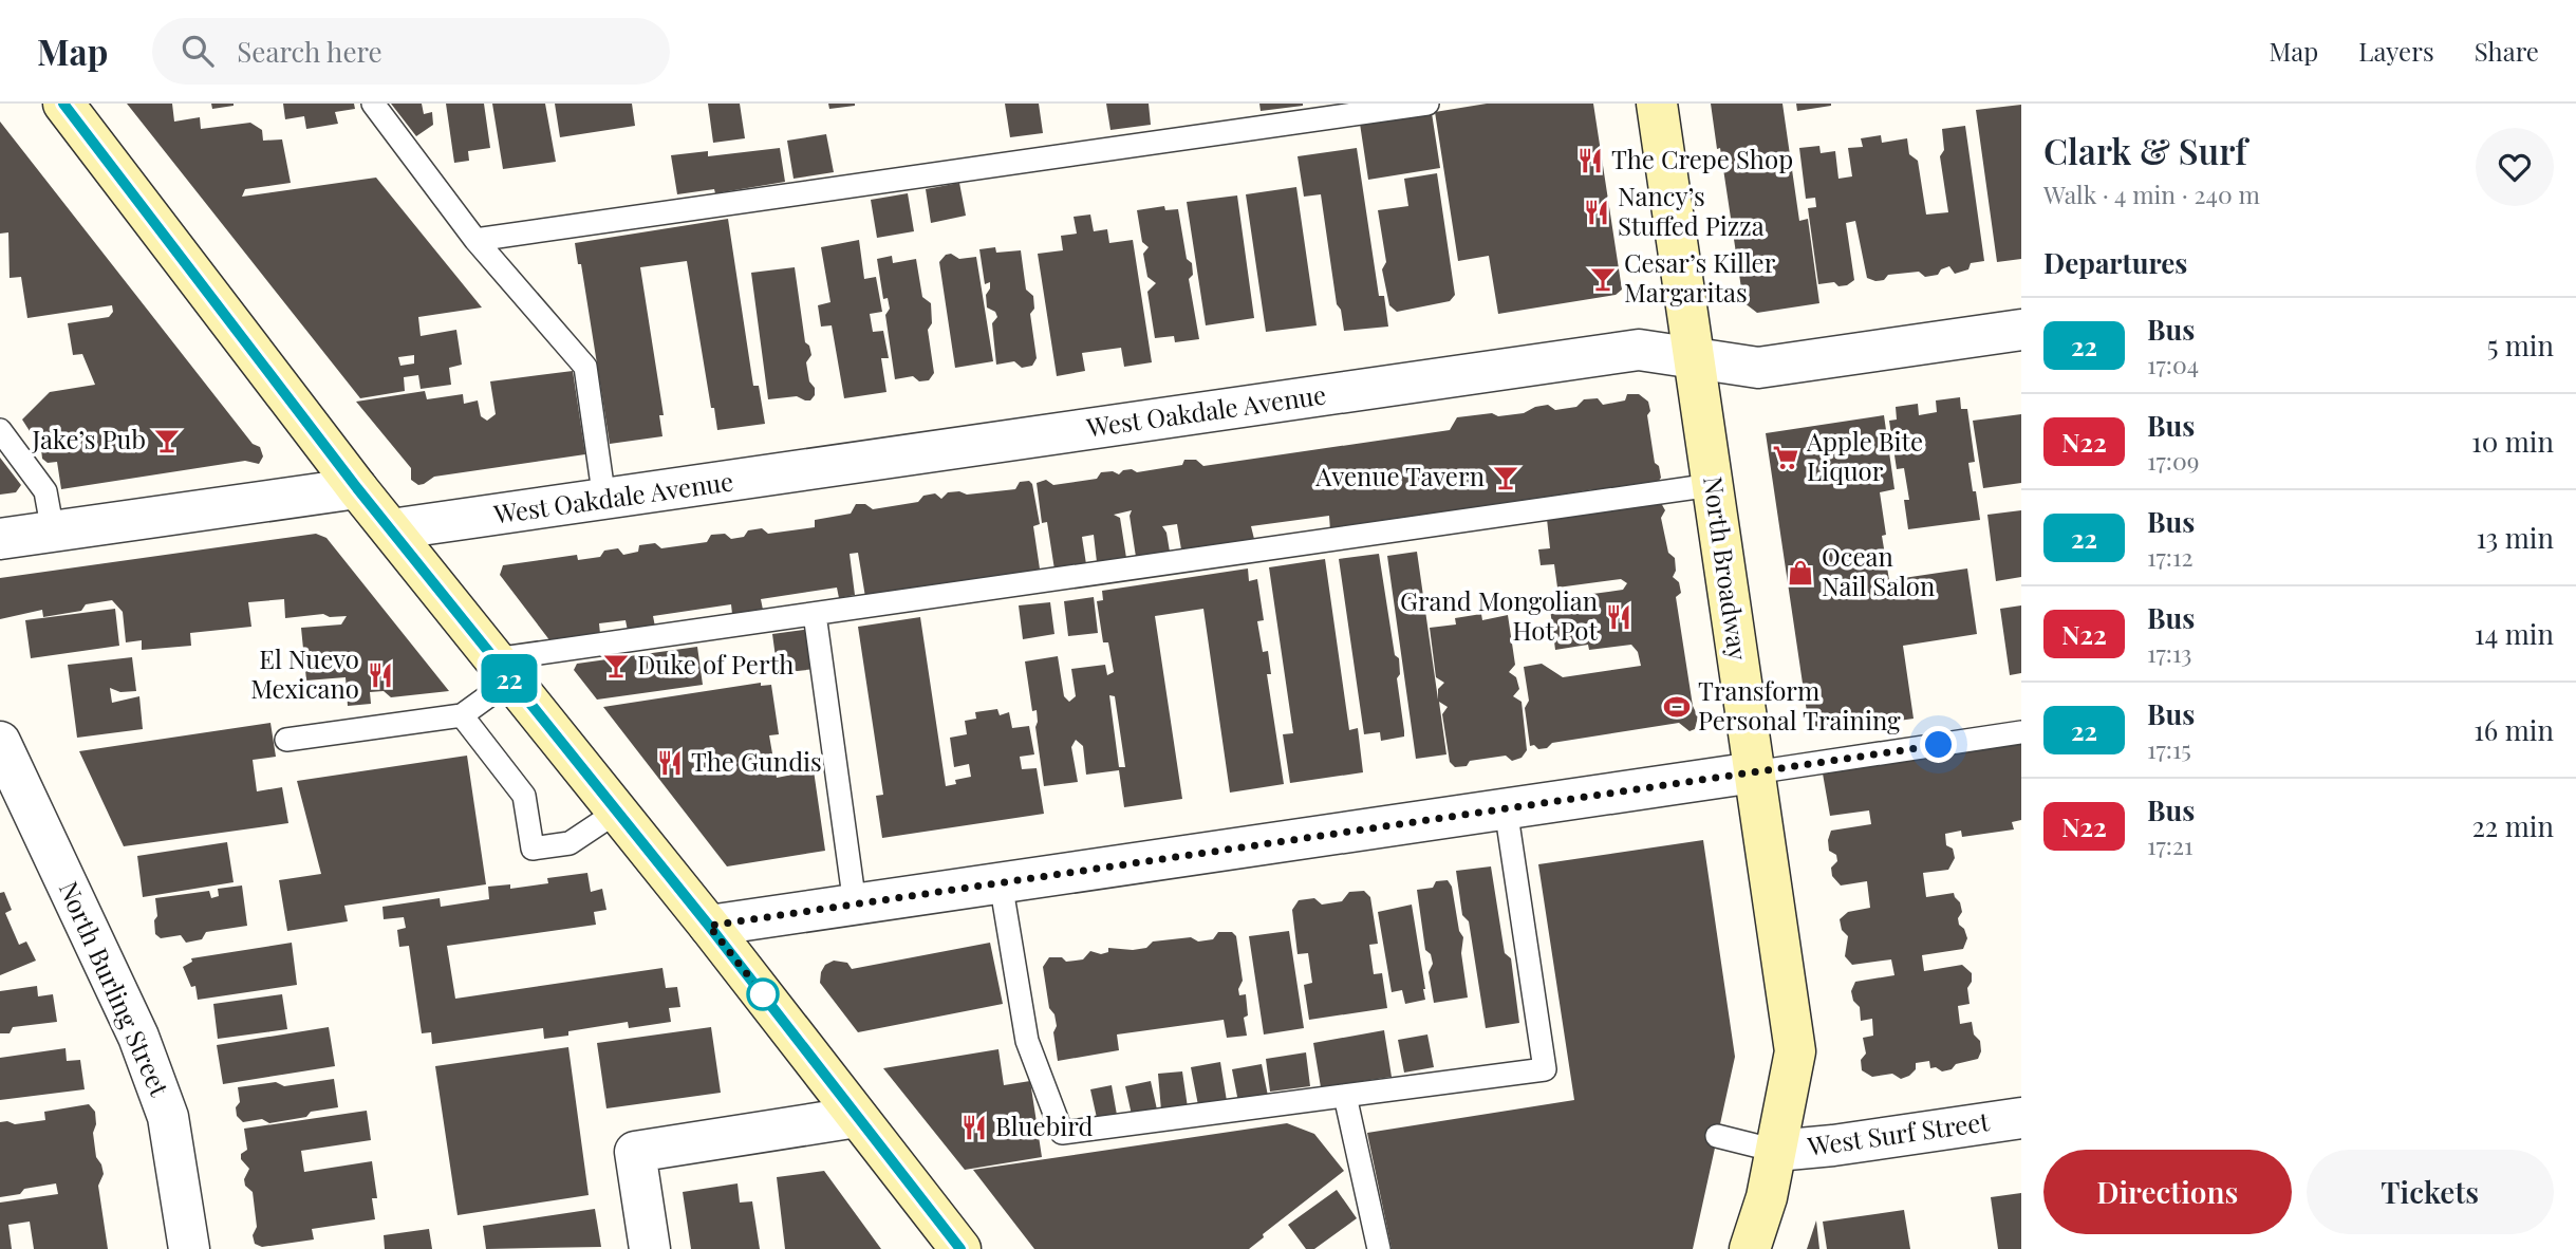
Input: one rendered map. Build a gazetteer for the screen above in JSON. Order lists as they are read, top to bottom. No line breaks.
{"streets":{"main road":["North Broadway"],"street":["West Oakdale Avenue","North Burling Street","West Surf Street"]},"crossings":[["West Oakdale Avenue","North Broadway"],["North Broadway","West Surf Street"]],"places":{"restaurant":["The Crepe Shop","Nancy’s Stuffed Pizza","Grand Mongolian Hot Pot","El Nuevo Mexicano","The Gundis","Bluebird"],"bar":["Cesar’s Killer Margaritas","Jake’s Pub","Avenue Tavern","Duke of Perth"],"supermarket":["Apple Bite Liquor"],"shop":["Ocean Nail Salon"],"sports":["Transform Personal Training"]},"lines":["bus line 22"],"page":{"header":"Map","search":"Search here","nav":["Map","Layers","Share"],"on_map":"22","heading":[["Clark & Surf","Walk · 4 min · 240 m"],"Departures"],"list":[{"mark":"22","name":"Bus","note":"17:04","value":"5 min"},{"mark":"N22","name":"Bus","note":"17:09","value":"10 min"},{"mark":"22","name":"Bus","note":"17:12","value":"13 min"},{"mark":"N22","name":"Bus","note":"17:13","value":"14 min"},{"mark":"22","name":"Bus","note":"17:15","value":"16 min"},{"mark":"N22","name":"Bus","note":"17:21","value":"22 min"}],"buttons":["Directions","Tickets"]}}
